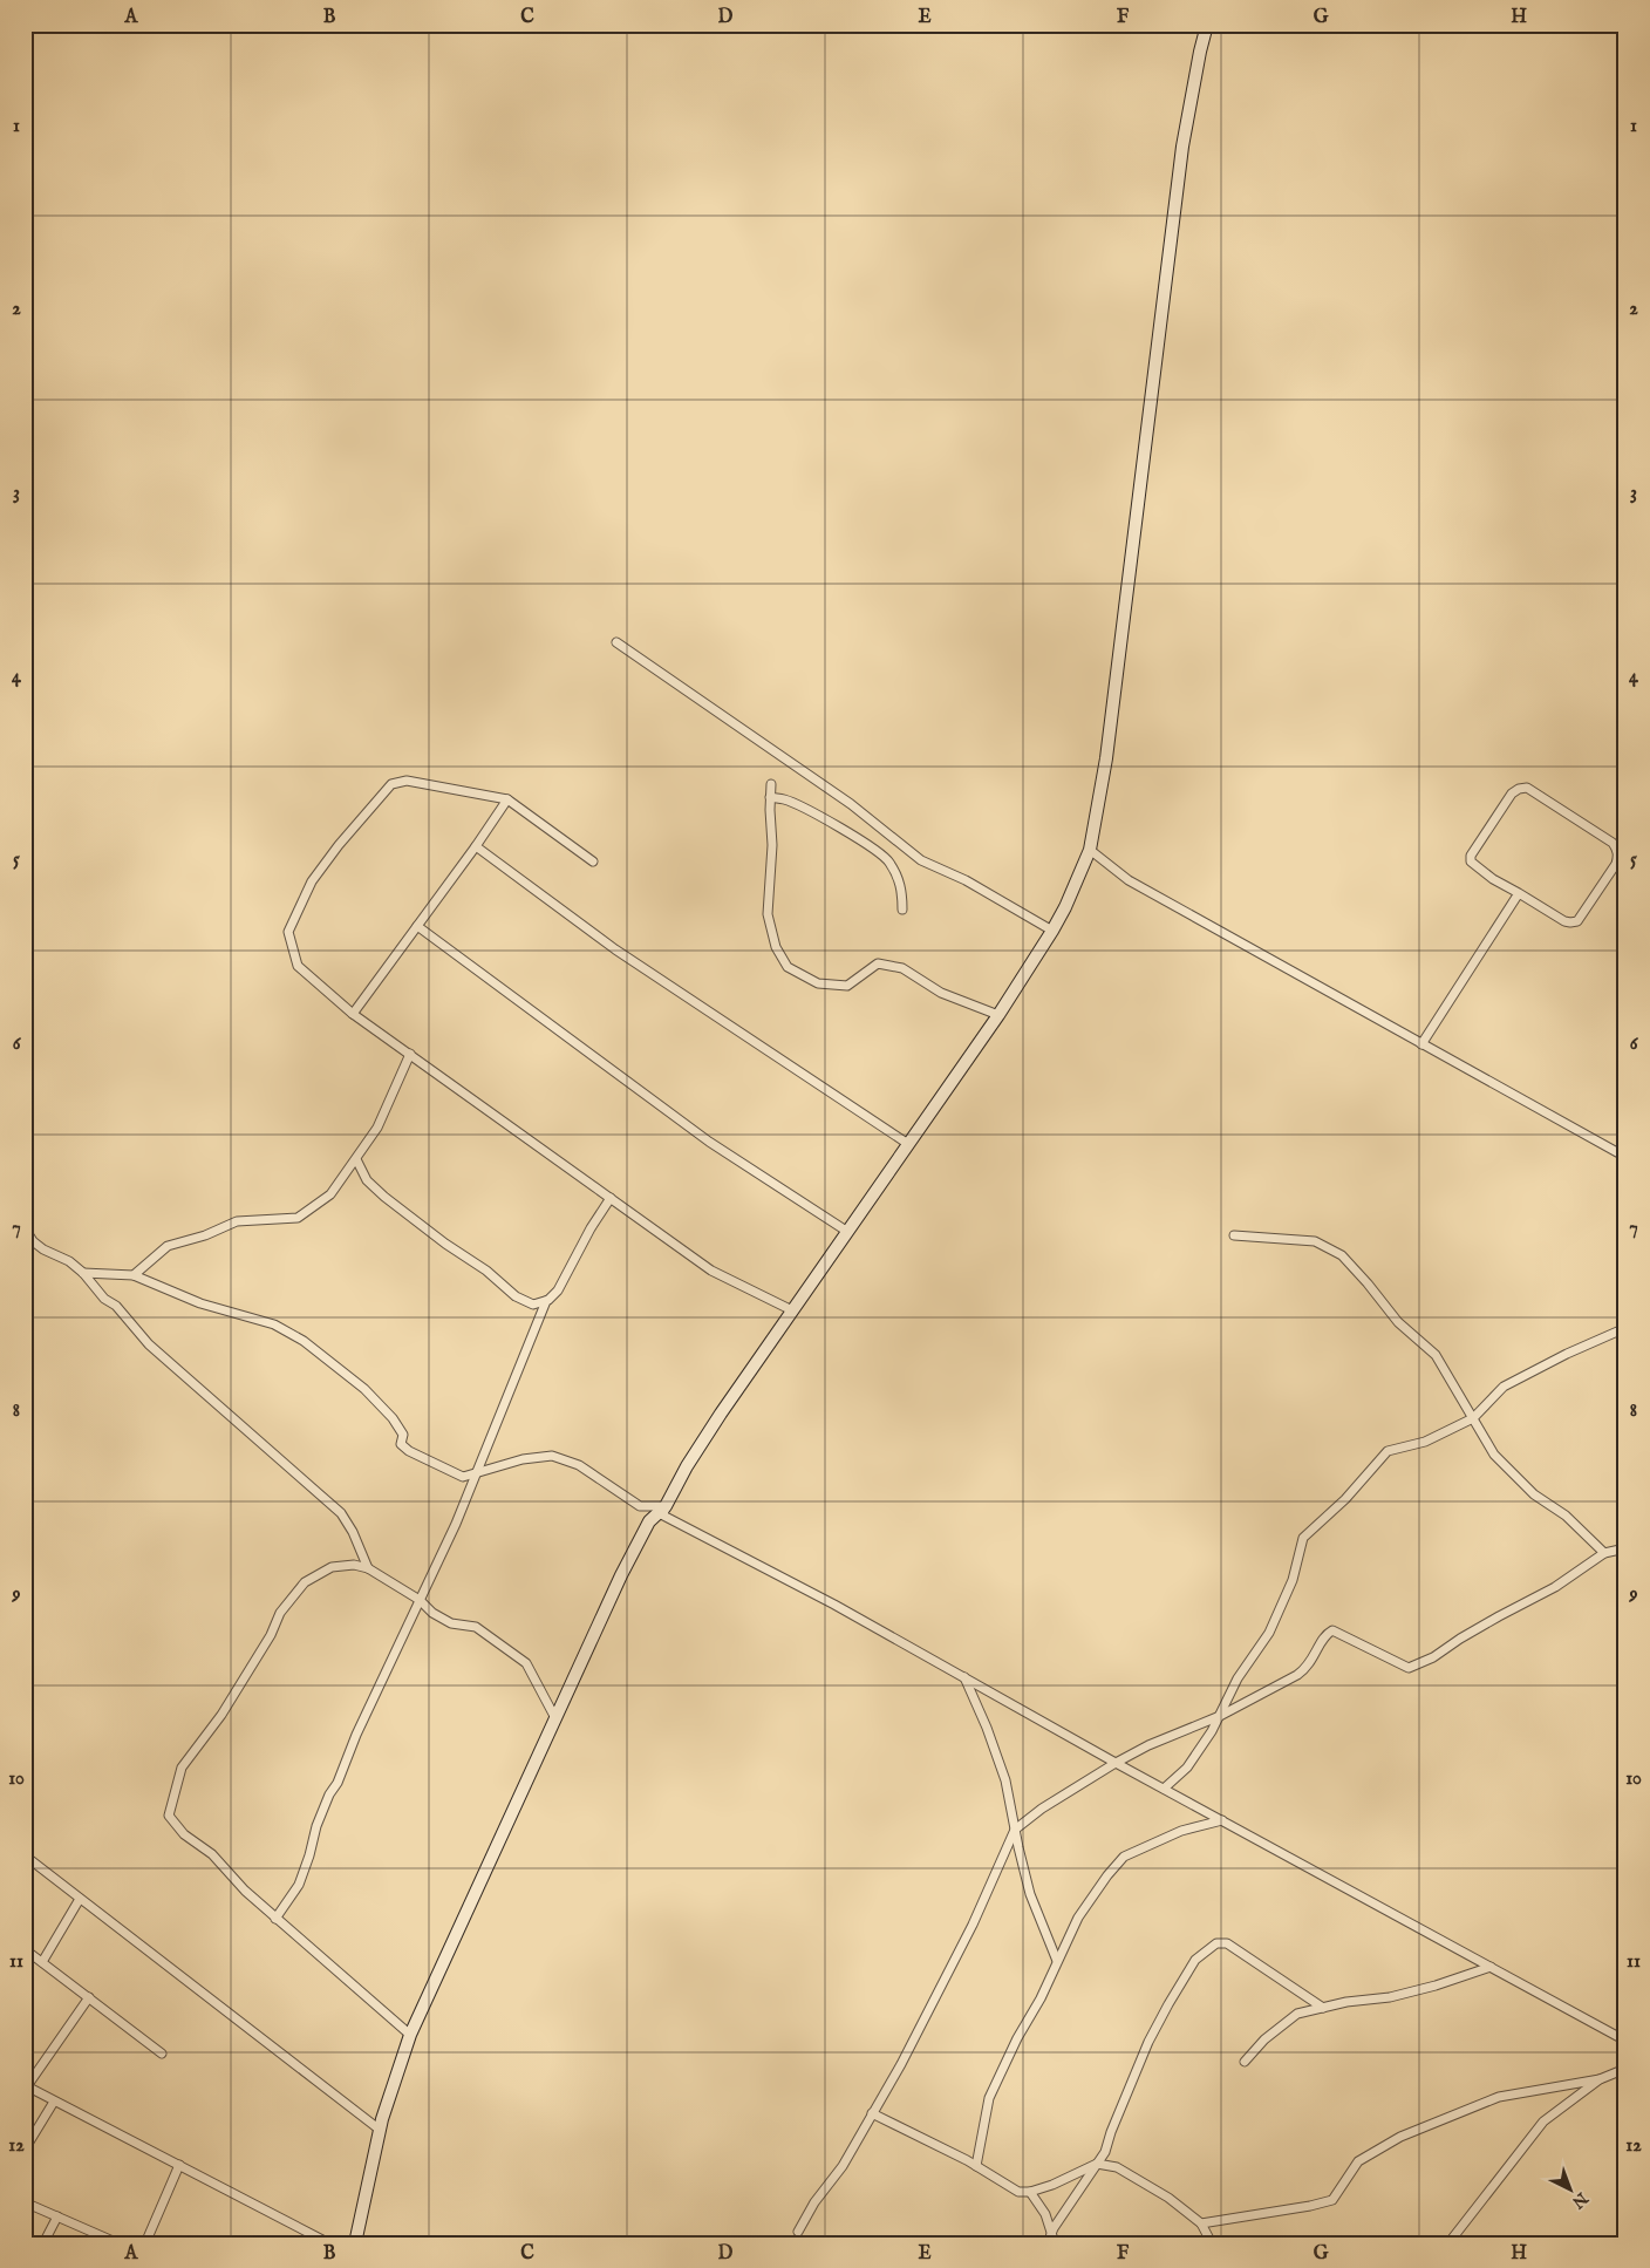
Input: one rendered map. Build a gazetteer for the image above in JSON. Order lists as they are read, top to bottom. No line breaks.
{"north":"bottom right","grid":{"columns":["A","B","C","D","E","F","G","H"],"rows":["1","2","3","4","5","6","7","8","9","10","11","12"]}}
